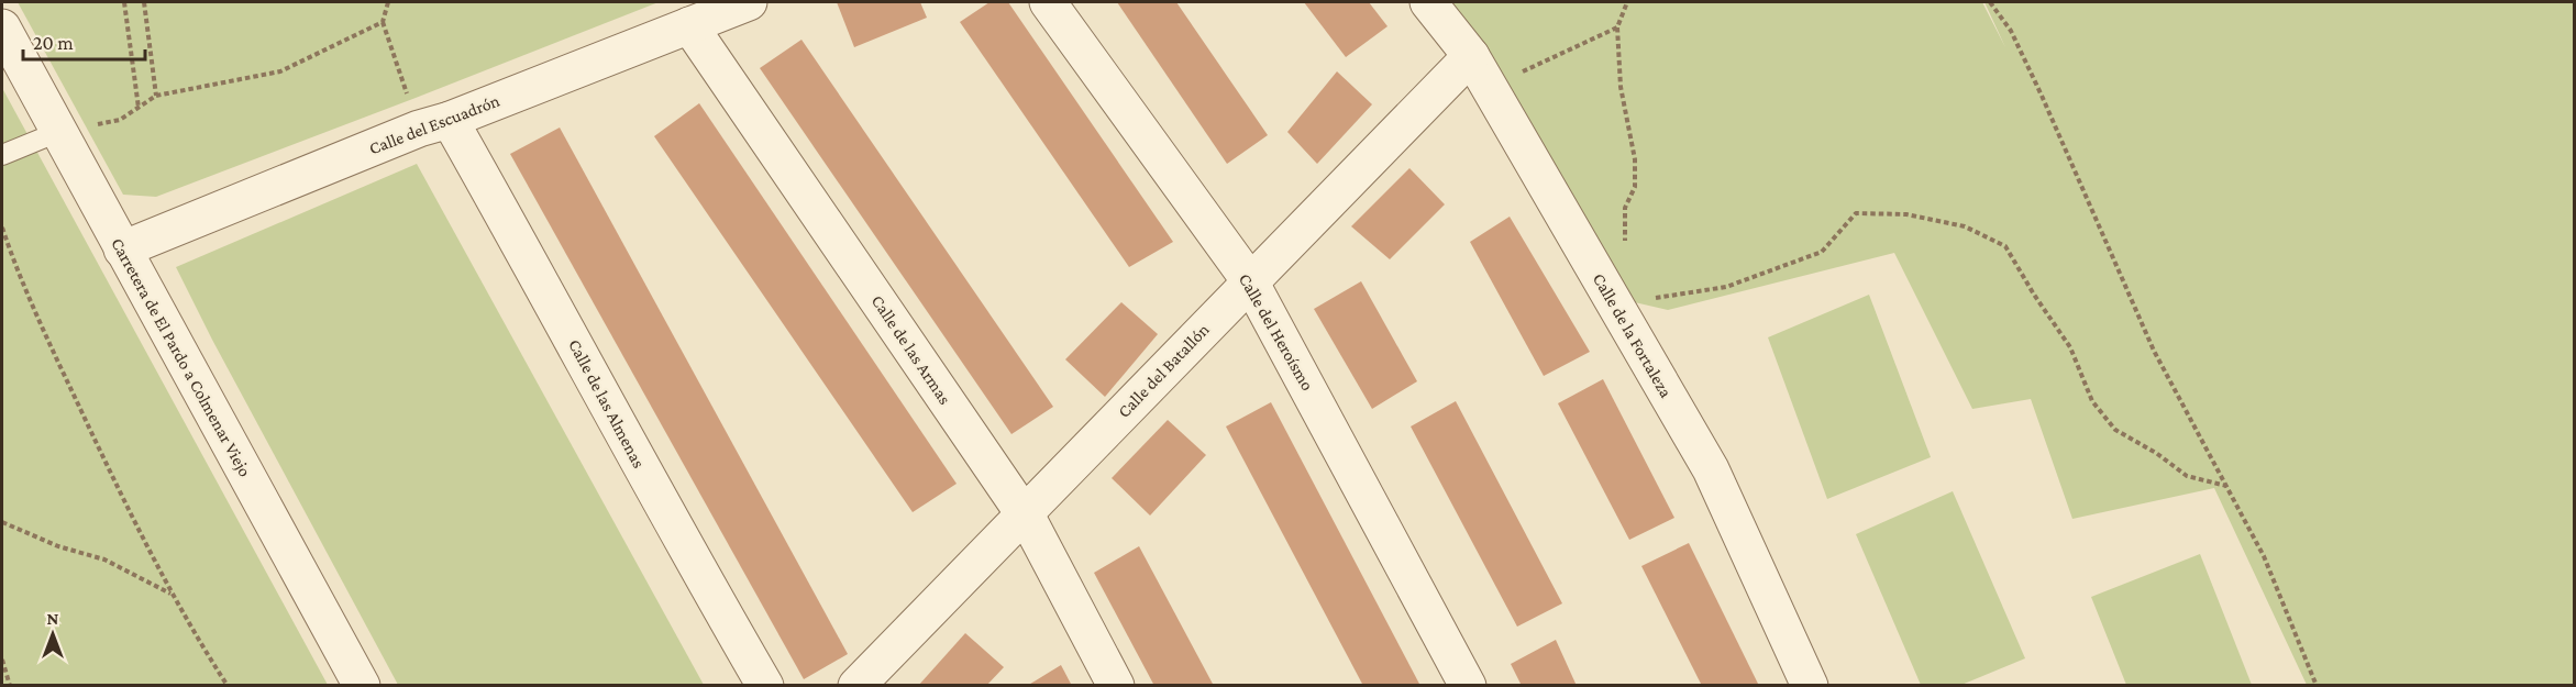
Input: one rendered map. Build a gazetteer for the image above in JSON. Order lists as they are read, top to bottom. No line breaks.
{"streets":{"street":["Calle del Escuadrón","Calle del Heroísmo","Calle de la Fortaleza","Calle de las Armas","Carretera de El Pardo a Colmenar Viejo","Calle del Batallón","Calle de las Almenas"]},"crossings":[["Calle del Escuadrón","Calle de las Armas"],["Calle del Escuadrón","Carretera de El Pardo a Colmenar Viejo"],["Calle del Escuadrón","Calle de las Almenas"],["Calle del Heroísmo","Calle del Batallón"],["Calle de la Fortaleza","Calle del Batallón"],["Calle de las Armas","Calle del Batallón"]],"scale_bar":"20 m","north":"top"}
